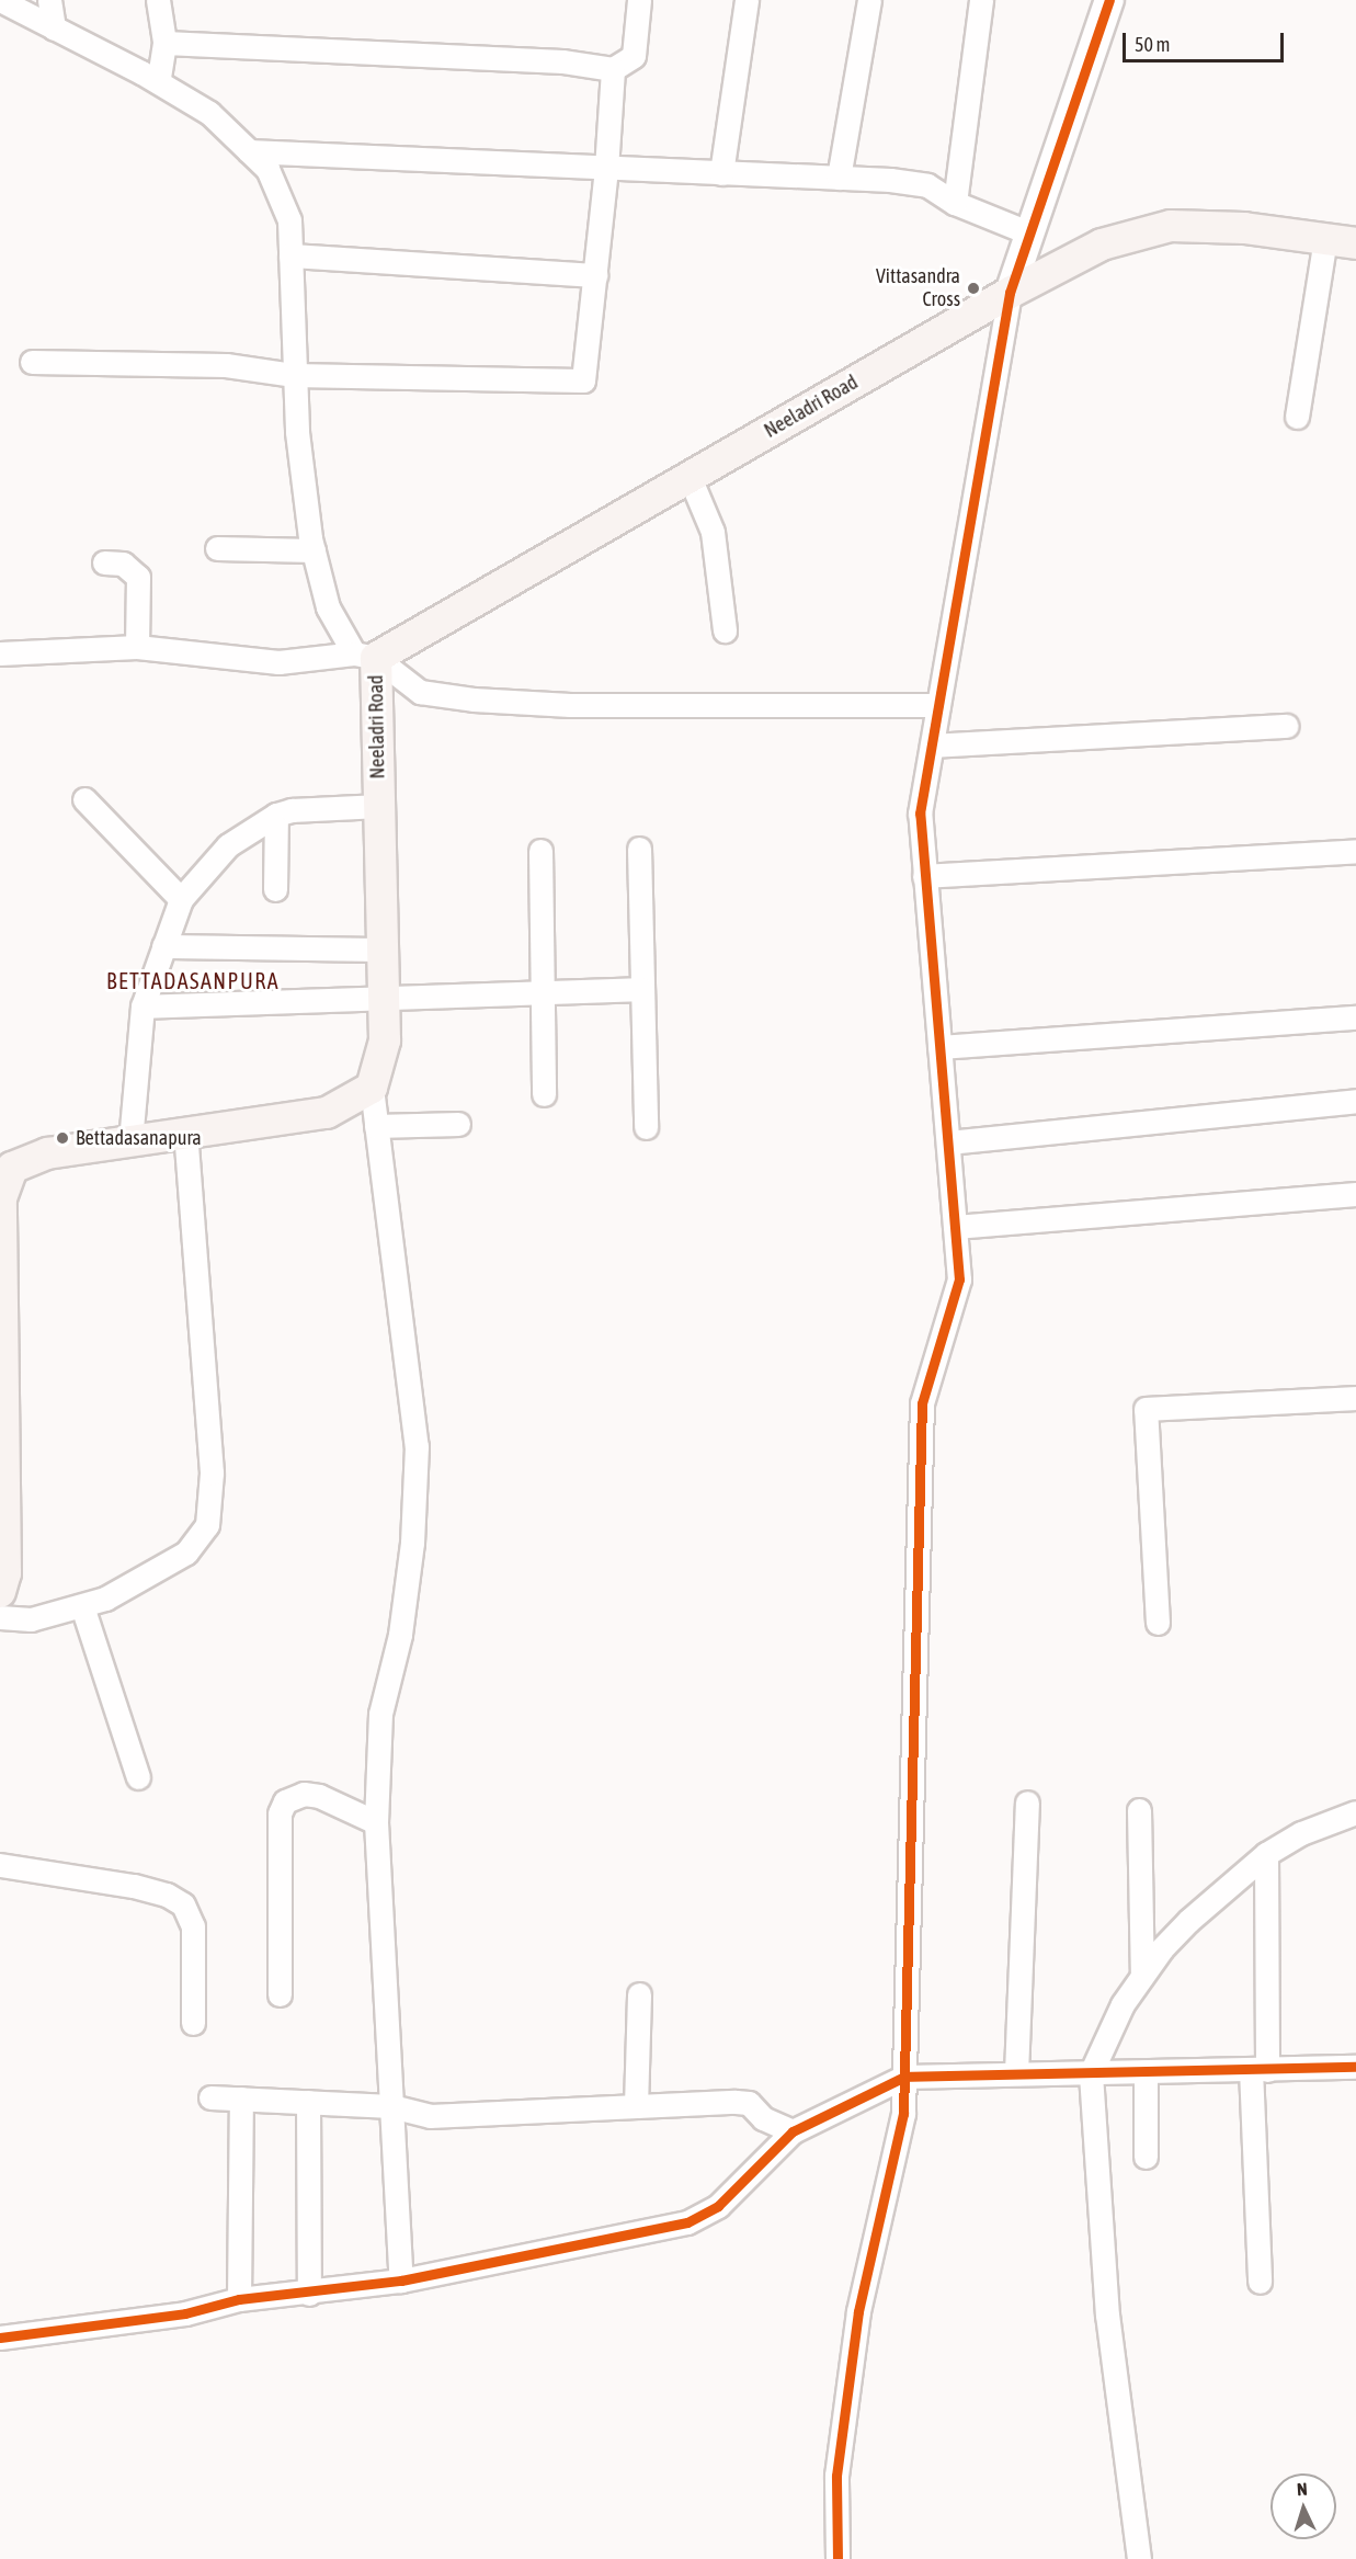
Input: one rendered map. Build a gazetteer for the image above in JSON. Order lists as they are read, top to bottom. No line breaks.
{"streets":{"main road":["Neeladri Road"]},"districts":["BETTADASANPURA"],"places":["Vittasandra Cross","Bettadasanapura"],"scale_bar":"50 m","north":"top"}
